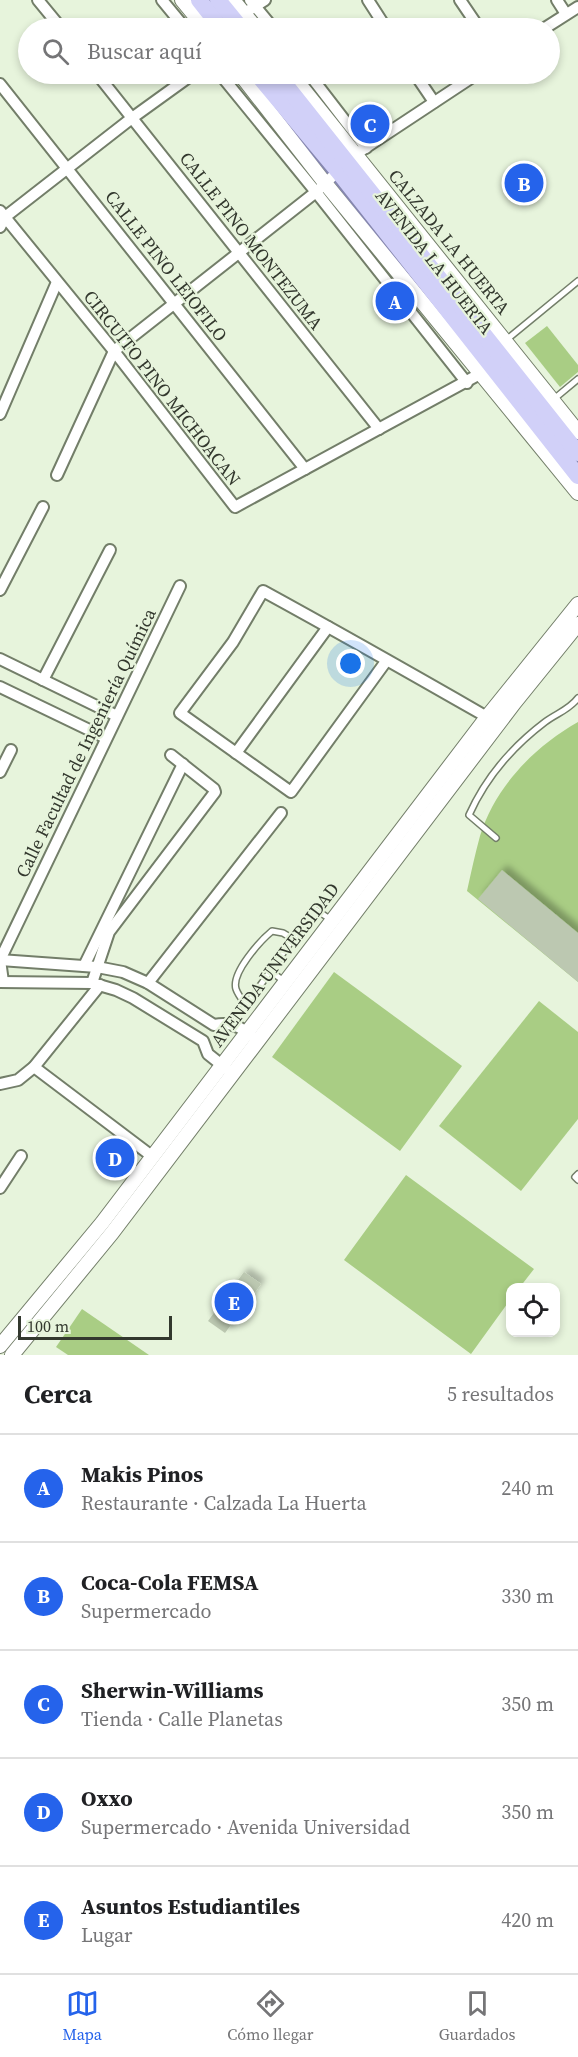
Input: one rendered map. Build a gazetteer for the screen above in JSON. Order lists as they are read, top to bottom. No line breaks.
{"streets":{"main road":["AVENIDA LA HUERTA"],"street":["CALLE PINO MONTEZUMA","CALZADA LA HUERTA","CALLE PINO LEIOFILO","CIRCUITO PINO MICHOACAN","Calle Facultad de Ingenierίa Quίmica","AVENIDA UNIVERSIDAD"]},"crossings":[["CALLE PINO MONTEZUMA","CIRCUITO PINO MICHOACAN"],["CALZADA LA HUERTA","AVENIDA LA HUERTA"],["CALZADA LA HUERTA","CIRCUITO PINO MICHOACAN"],["AVENIDA LA HUERTA","CIRCUITO PINO MICHOACAN"],["CALLE PINO LEIOFILO","CIRCUITO PINO MICHOACAN"]],"scale_bar":"100 m","page":{"search":"Buscar aquí","pins":["C","B","A","D","E"],"scale":"100 m","heading":["Cerca","5 resultados"],"list":[{"mark":"A","name":"Makis Pinos","note":"Restaurante · Calzada La Huerta","value":"240 m"},{"mark":"B","name":"Coca-Cola FEMSA","note":"Supermercado","value":"330 m"},{"mark":"C","name":"Sherwin-Williams","note":"Tienda · Calle Planetas","value":"350 m"},{"mark":"D","name":"Oxxo","note":"Supermercado · Avenida Universidad","value":"350 m"},{"mark":"E","name":"Asuntos Estudiantiles","note":"Lugar","value":"420 m"}],"nav":["Mapa","Cómo llegar","Guardados"]}}
